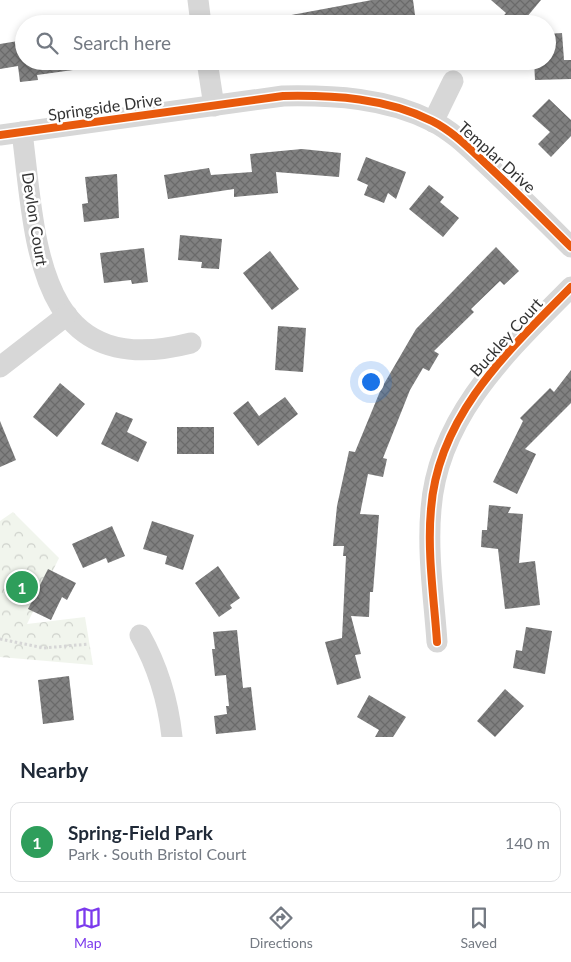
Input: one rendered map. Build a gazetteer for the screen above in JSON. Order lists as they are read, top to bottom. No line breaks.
{"streets":{"street":["Springside Drive","Templar Drive","Devlon Court","Buckley Court"]},"crossings":[["Springside Drive","Templar Drive"],["Springside Drive","Devlon Court"]],"page":{"search":"Search here","pins":"1","heading":"Nearby","list":[{"mark":"1","name":"Spring-Field Park","note":"Park · South Bristol Court","value":"140 m"}],"nav":["Map","Directions","Saved"]}}
